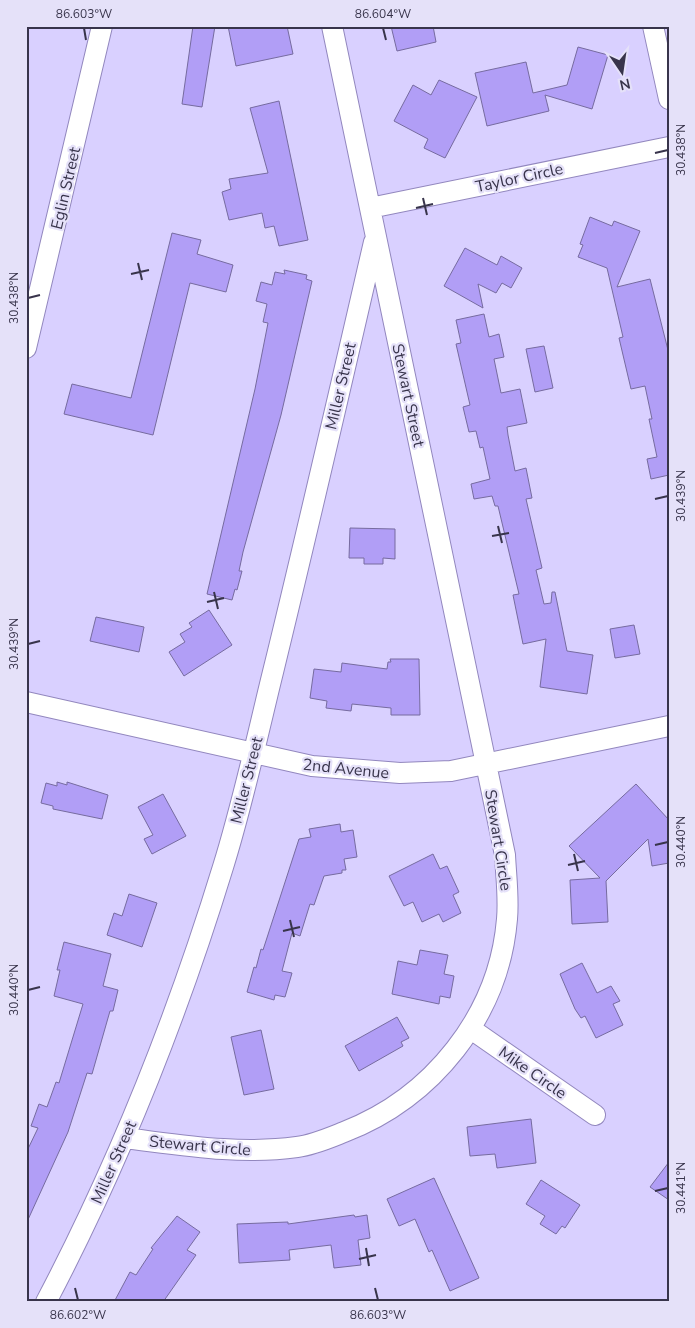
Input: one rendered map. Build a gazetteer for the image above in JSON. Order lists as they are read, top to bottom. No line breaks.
{"streets":{"street":["Taylor Circle","Eglin Street","Miller Street","Stewart Street","2nd Avenue","Stewart Circle","Mike Circle"]},"crossings":[["Taylor Circle","Stewart Street"],["Miller Street","Stewart Street"],["Miller Street","2nd Avenue"],["Miller Street","Stewart Circle"],["Stewart Street","2nd Avenue"],["Stewart Street","Stewart Circle"],["2nd Avenue","Stewart Circle"],["Stewart Circle","Mike Circle"]],"north":"bottom","coordinates":["86.603°W","86.604°W","30.438°N","30.439°N","30.440°N","30.441°N","86.602°W"]}
